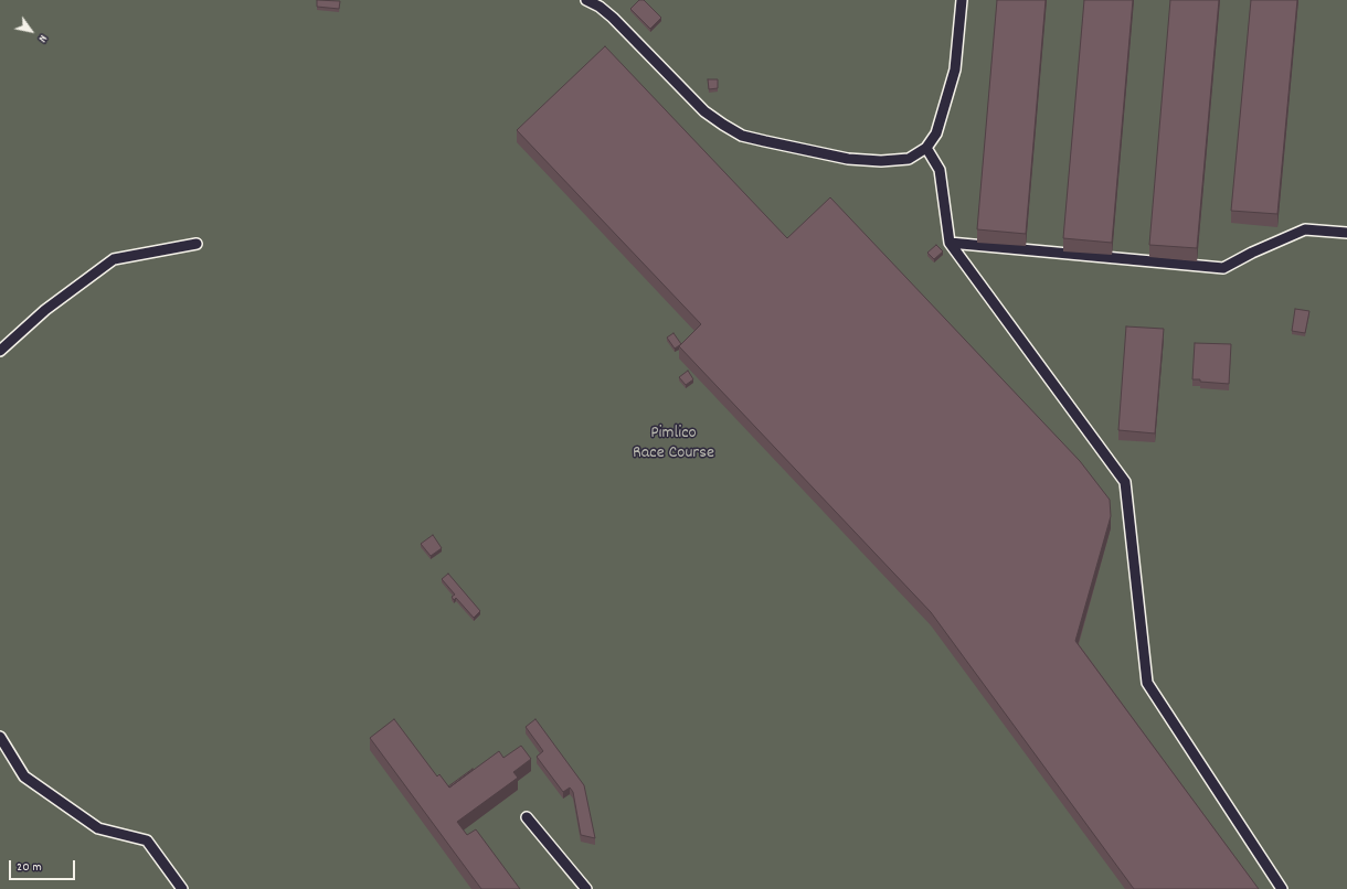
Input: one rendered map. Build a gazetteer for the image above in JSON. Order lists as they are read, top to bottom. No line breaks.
{"parks":["Pimlico Race Course"],"scale_bar":"20 m","north":"bottom right"}
